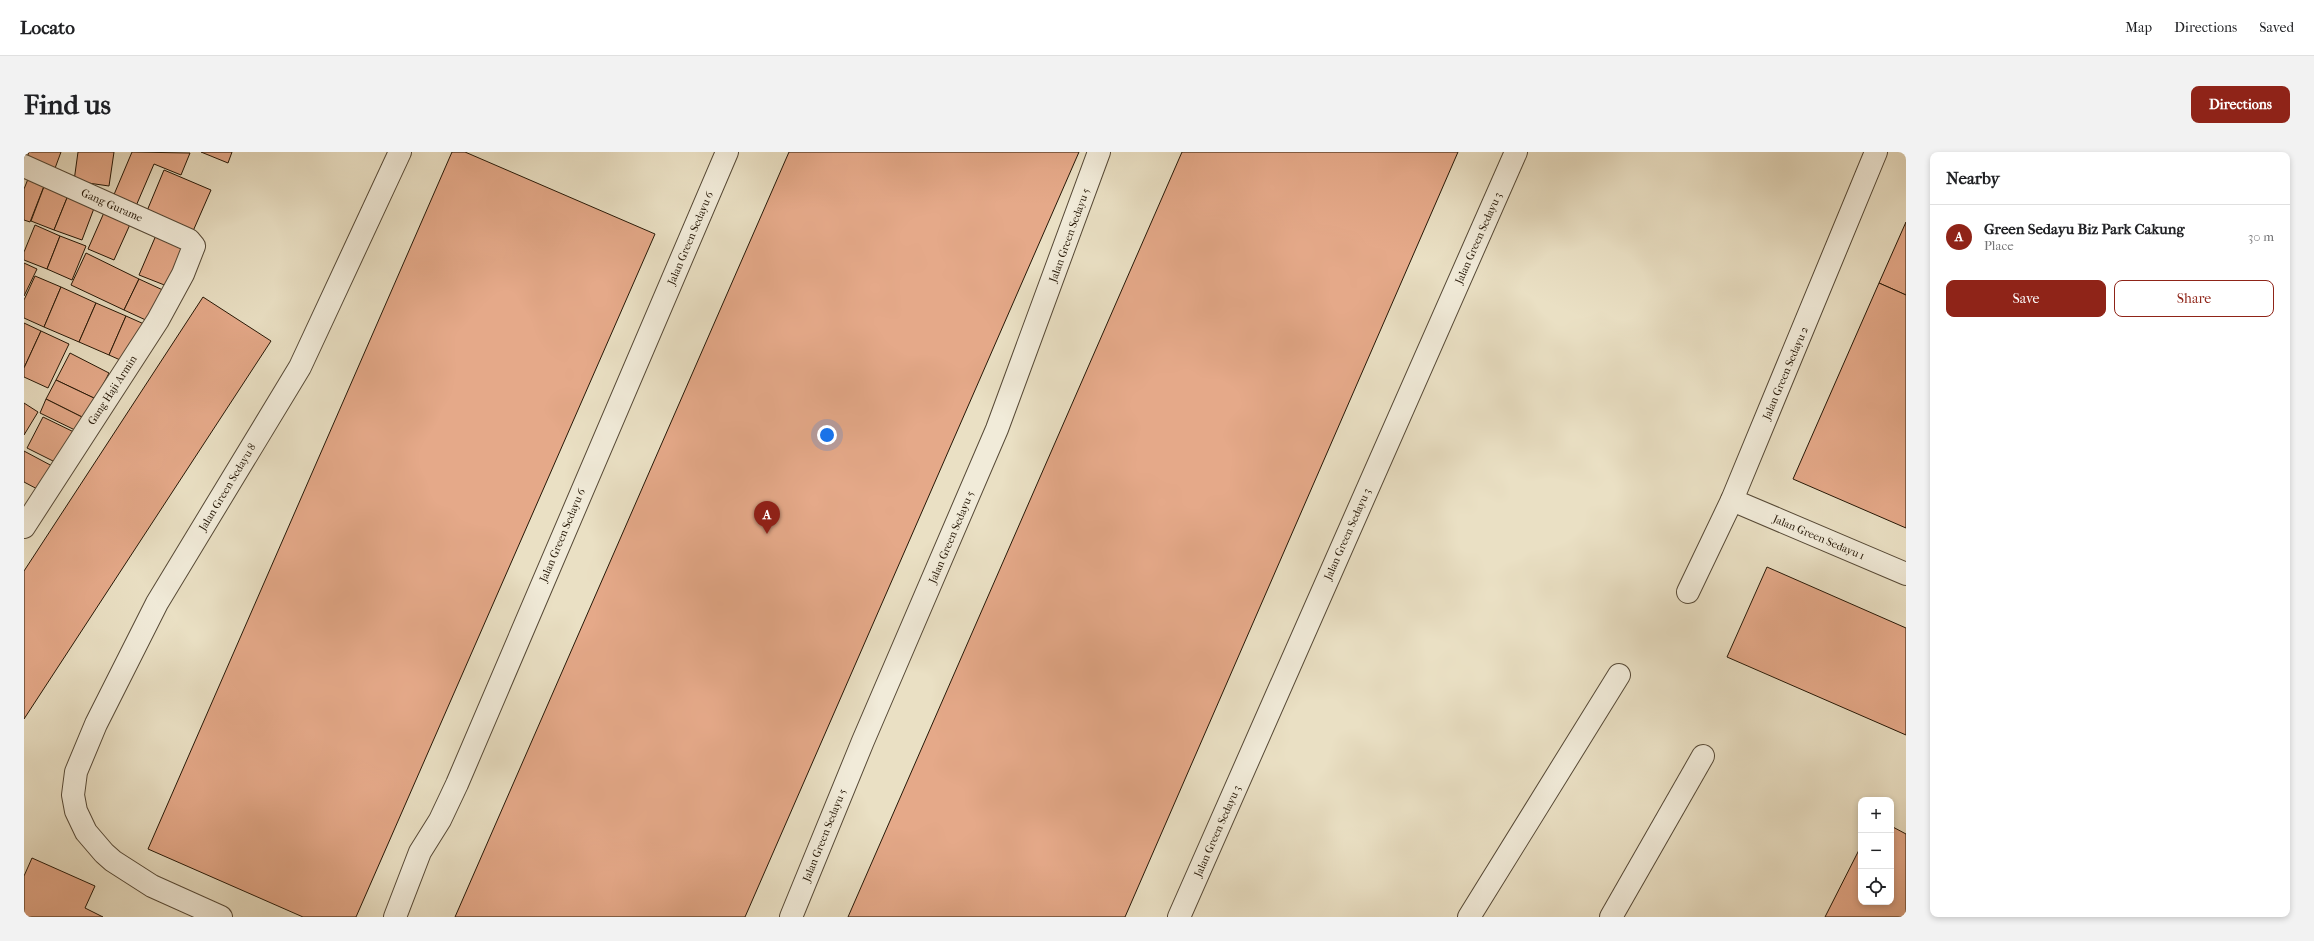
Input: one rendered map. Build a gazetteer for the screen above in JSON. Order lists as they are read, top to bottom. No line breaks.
{"streets":{"street":["Gang Gurame","Jalan Green Sedayu 5","Jalan Green Sedayu 6","Jalan Green Sedayu 3","Jalan Green Sedayu 2","Gang Haji Armin","Jalan Green Sedayu 8","Jalan Green Sedayu 1"]},"crossings":[["Gang Gurame","Gang Haji Armin"],["Jalan Green Sedayu 2","Jalan Green Sedayu 1"]],"page":{"header":"Locato","nav":["Map","Directions","Saved"],"buttons":["Directions",["Save","Share"]],"title":"Find us","heading":"Nearby","list":[{"mark":"A","name":"Green Sedayu Biz Park Cakung","note":"Place","value":"30 m"}],"pins":"A","map_buttons":["+","−"]}}
